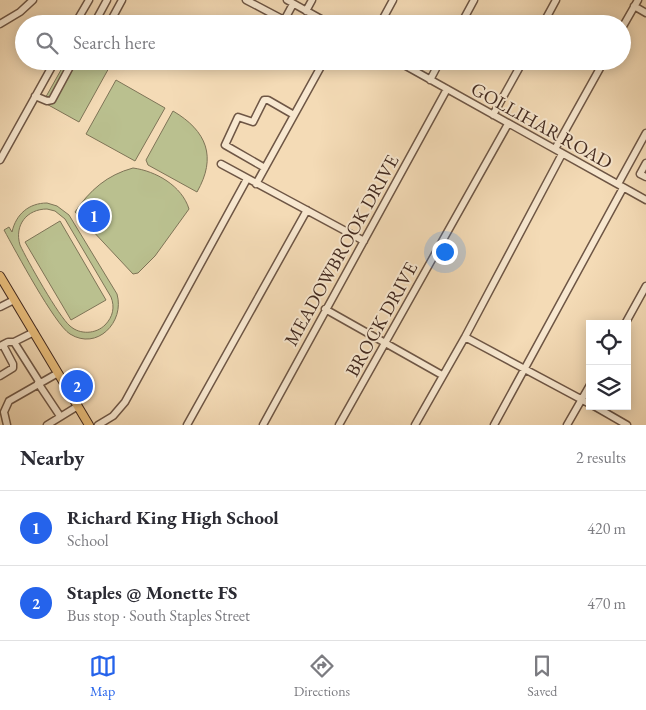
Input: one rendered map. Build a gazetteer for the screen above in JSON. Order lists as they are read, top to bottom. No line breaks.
{"streets":{"street":["GOLLIHAR ROAD","MEADOWBROOK DRIVE","BROCK DRIVE"]},"crossings":[["GOLLIHAR ROAD","MEADOWBROOK DRIVE"],["GOLLIHAR ROAD","BROCK DRIVE"]],"page":{"search":"Search here","pins":["1","2"],"heading":["Nearby","2 results"],"list":[{"mark":"1","name":"Richard King High School","note":"School","value":"420 m"},{"mark":"2","name":"Staples @ Monette FS","note":"Bus stop · South Staples Street","value":"470 m"}],"nav":["Map","Directions","Saved"]}}
